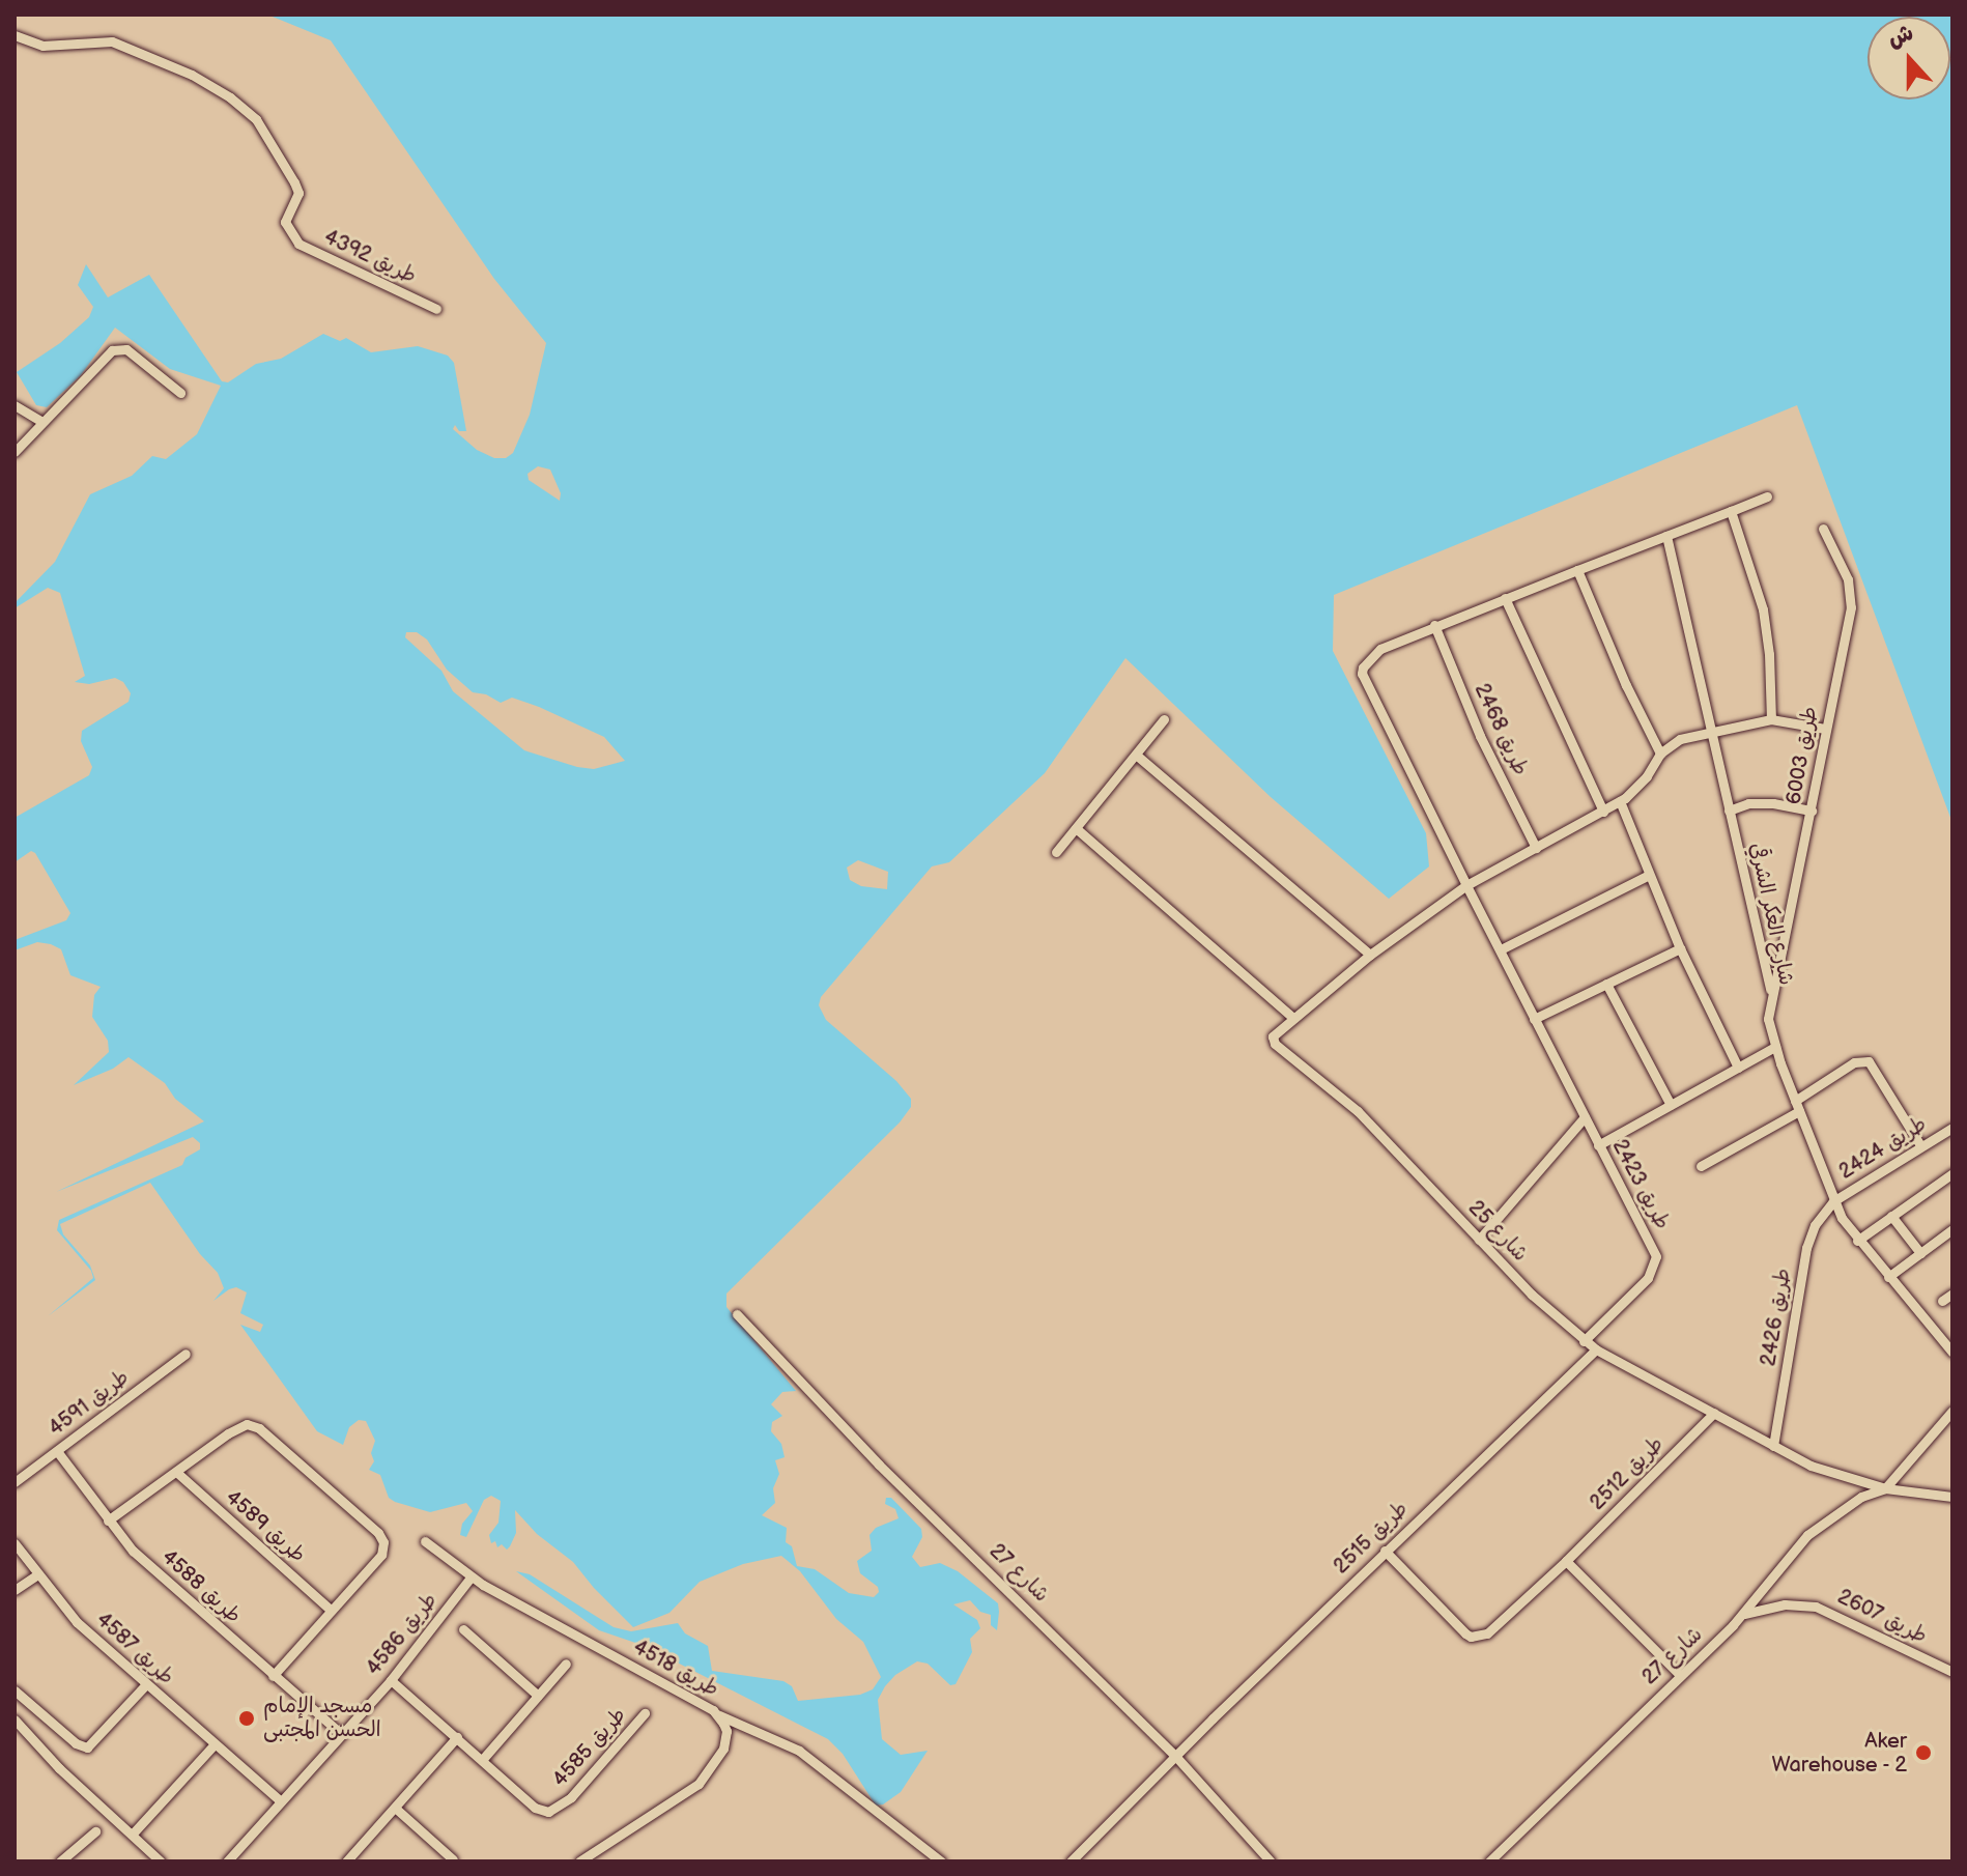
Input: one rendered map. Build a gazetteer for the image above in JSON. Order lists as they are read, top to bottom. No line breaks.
{"streets":{"street":["طريق 4392","طريق 2468","طريق 6003","شارع العكر الشرقي","طريق 2424","طريق 2423","شارع 25","طريق 2426","طريق 4591","طريق 2512","طريق 4589","طريق 2515","شارع 27","طريق 4588","طريق 2607","طريق 4586","طريق 4587","طريق 4518","طريق 4585"]},"crossings":[["طريق 2468","طريق 2423"],["طريق 2468","شارع 25"],["طريق 6003","شارع العكر الشرقي"],["شارع العكر الشرقي","طريق 2424"],["شارع العكر الشرقي","طريق 2426"],["طريق 2424","طريق 2426"],["طريق 2423","شارع 25"],["شارع 25","طريق 2426"],["شارع 25","طريق 2512"],["شارع 25","طريق 2515"],["شارع 25","شارع 27"],["طريق 4591","طريق 4588"],["طريق 2512","طريق 2515"],["طريق 2515","شارع 27"],["شارع 27","طريق 2607"],["طريق 4588","طريق 4586"],["طريق 4586","طريق 4587"],["طريق 4586","طريق 4518"],["طريق 4586","طريق 4585"]],"places":["مسجد الإمام الحسن المجتبى","Aker Warehouse - 2"],"north":"top"}
